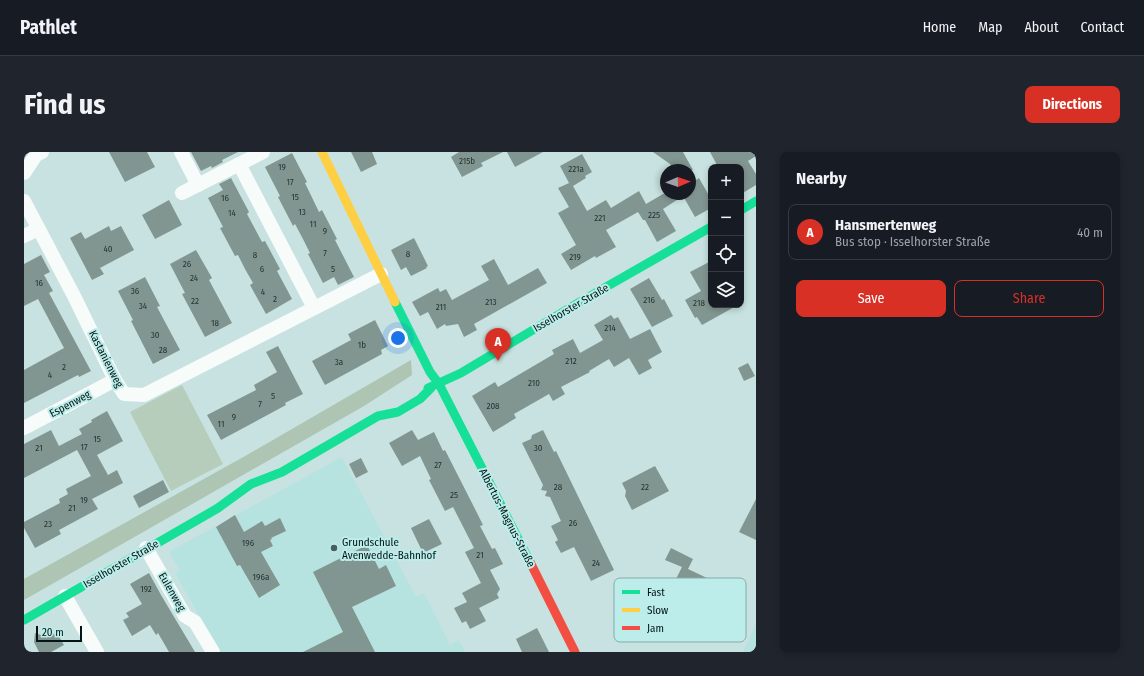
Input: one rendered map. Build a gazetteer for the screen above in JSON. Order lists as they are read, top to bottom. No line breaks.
{"streets":{"street":["Isselhorster Straße","Kastanienweg","Espenweg","Albertus-Magnus-Straße","Eulenweg"]},"crossings":[["Isselhorster Straße","Albertus-Magnus-Straße"],["Isselhorster Straße","Eulenweg"],["Kastanienweg","Espenweg"],["Kastanienweg","Albertus-Magnus-Straße"]],"places":["Grundschule Avenwedde-Bahnhof"],"house_numbers":["215b","19","221a","17","15","16","13","14","225","221","11","9","40","7","8","8","219","26","6","5","24","16","36","4","2","216","22","213","218","34","211","18","214","30","1b","28","212","3a","2","4","210","5","7","208","9","11","15","17","21","30","27","28","22","25","19","21","26","23","196","21","24","196a","192"],"legend":["Fast","Slow","Jam"],"scale_bar":"20 m","north":"right","page":{"header":"Pathlet","nav":["Home","Map","About","Contact"],"buttons":["Directions",["Save","Share"]],"title":"Find us","heading":"Nearby","map_buttons":["+","−"],"list":[{"mark":"A","name":"Hansmertenweg","note":"Bus stop · Isselhorster Straße","value":"40 m"}],"pins":"A","scale":"20 m"}}
